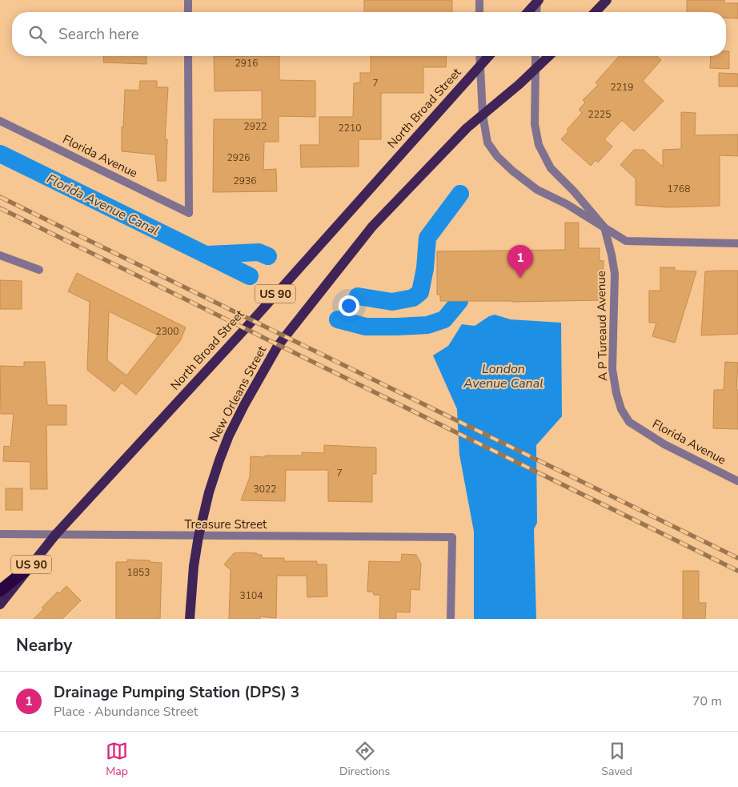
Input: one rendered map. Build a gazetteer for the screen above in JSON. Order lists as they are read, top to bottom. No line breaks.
{"streets":{"main road":["North Broad Street","US 90","New Orleans Street"],"street":["Florida Avenue","A P Tureaud Avenue","Treasure Street"]},"crossings":[["North Broad Street","Treasure Street"],["Florida Avenue","A P Tureaud Avenue"],["US 90","New Orleans Street"],["New Orleans Street","Treasure Street"]],"water":["Florida Avenue Canal","London Avenue Canal"],"house_numbers":["2916","7","2219","2225","2922","2210","2926","2936","1768","2300","7","3022","1853","3104"],"page":{"search":"Search here","pins":"1","heading":"Nearby","list":[{"mark":"1","name":"Drainage Pumping Station (DPS) 3","note":"Place · Abundance Street","value":"70 m"}],"nav":["Map","Directions","Saved"]}}
